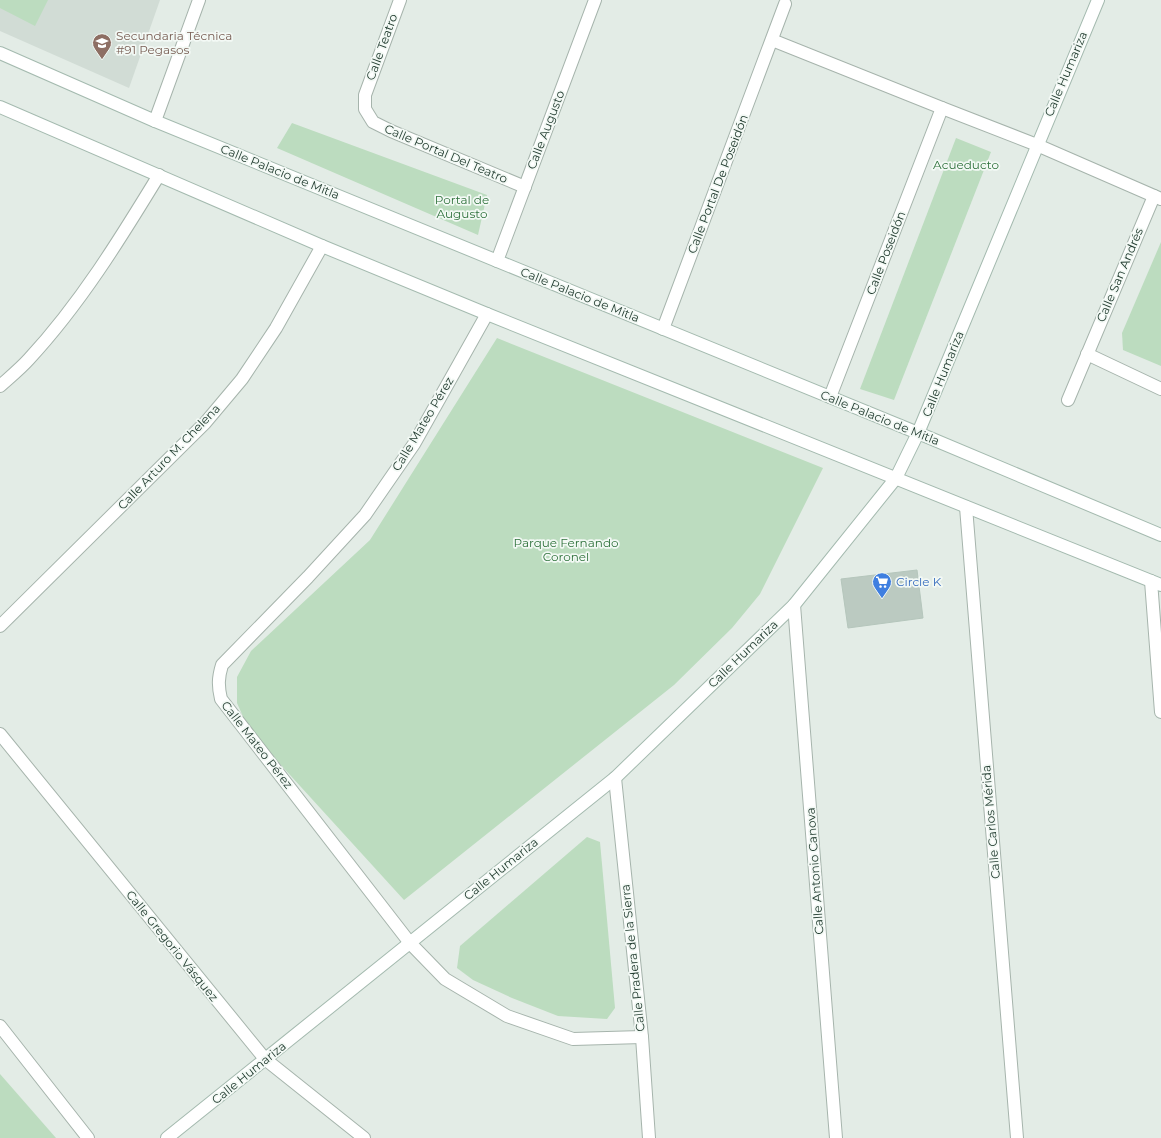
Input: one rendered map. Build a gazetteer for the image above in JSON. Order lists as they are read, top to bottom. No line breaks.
{"streets":{"street":["Calle Teatro","Calle Humariza","Calle Augusto","Calle Portal Del Teatro","Calle Palacio de Mitla","Calle Portal De Poseidón","Calle Poseidón","Calle San Andrés","Calle Mateo Pérez","Calle Arturo M. Chelena","Calle Carlos Mérida","Calle Antonio Canova","Calle Gregorio Vásquez","Calle Pradera de la Sierra"]},"crossings":[["Calle Teatro","Calle Portal Del Teatro"],["Calle Humariza","Calle Palacio de Mitla"],["Calle Humariza","Calle San Andrés"],["Calle Humariza","Calle Mateo Pérez"],["Calle Humariza","Calle Antonio Canova"],["Calle Humariza","Calle Gregorio Vásquez"],["Calle Humariza","Calle Pradera de la Sierra"],["Calle Augusto","Calle Portal Del Teatro"],["Calle Augusto","Calle Palacio de Mitla"],["Calle Palacio de Mitla","Calle Portal De Poseidón"],["Calle Palacio de Mitla","Calle Poseidón"],["Calle Mateo Pérez","Calle Pradera de la Sierra"]],"parks":["Acueducto","Portal de Augusto","Parque Fernando Coronel"],"places":{"school or university":["Secundaria Técnica #91 Pegasos"],"supermarket":["Circle K"]}}
